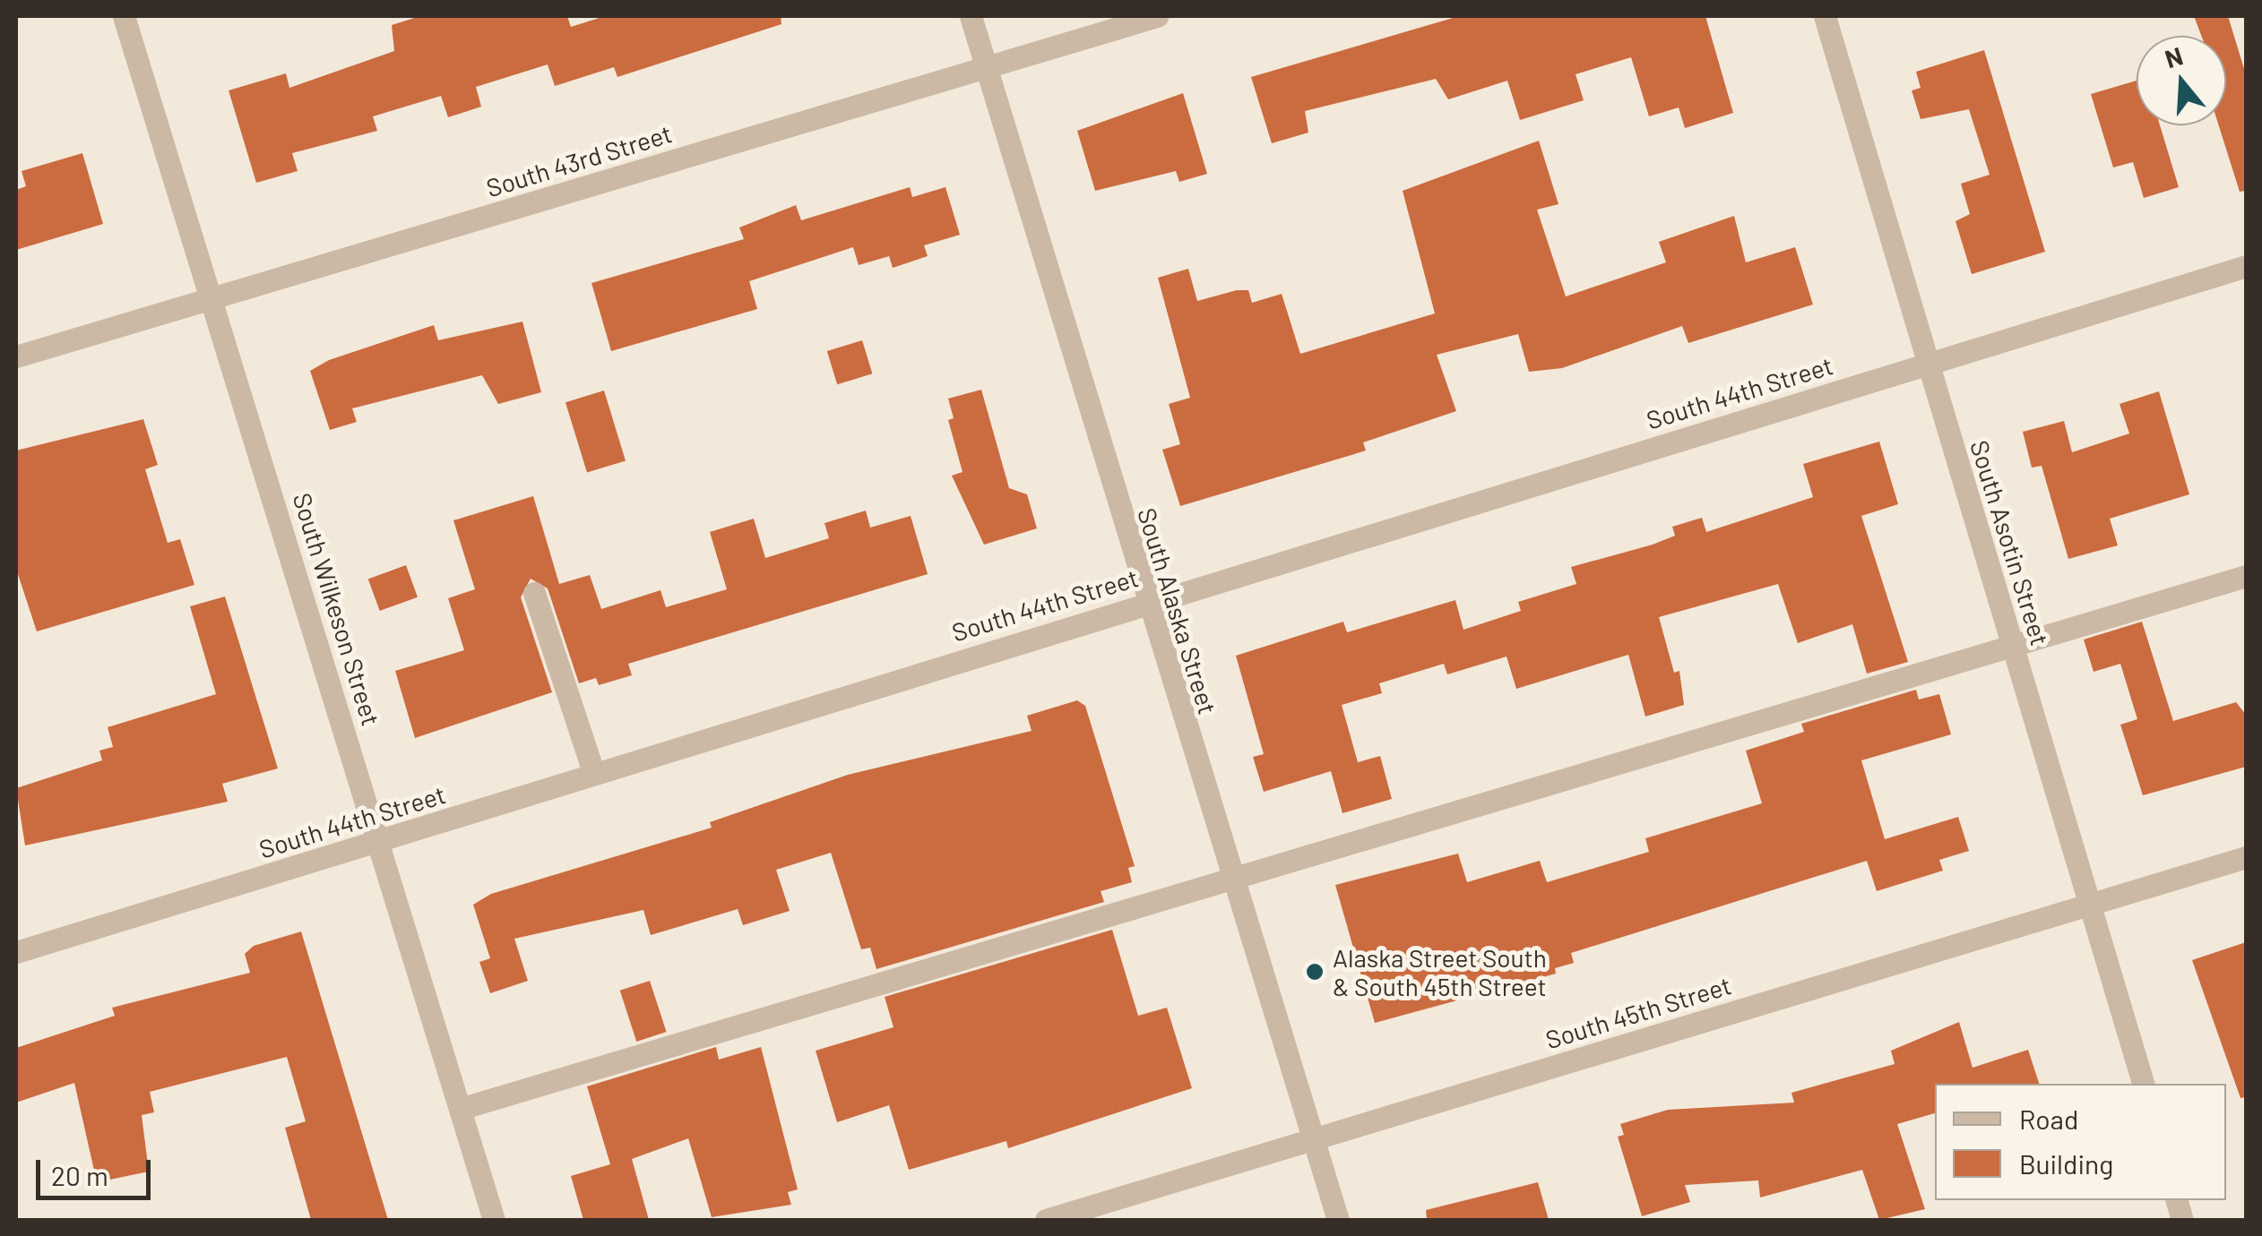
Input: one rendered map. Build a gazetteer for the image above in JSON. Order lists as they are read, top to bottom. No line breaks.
{"streets":{"street":["South 43rd Street","South 44th Street","South Asotin Street","South Wilkeson Street","South Alaska Street","South 45th Street"]},"crossings":[["South 43rd Street","South Wilkeson Street"],["South 43rd Street","South Alaska Street"],["South 44th Street","South Asotin Street"],["South 44th Street","South Wilkeson Street"],["South 44th Street","South Alaska Street"],["South Asotin Street","South 45th Street"],["South Alaska Street","South 45th Street"]],"places":["Alaska Street South & South 45th Street"],"legend":["Road","Building"],"scale_bar":"20 m","north":"top"}
